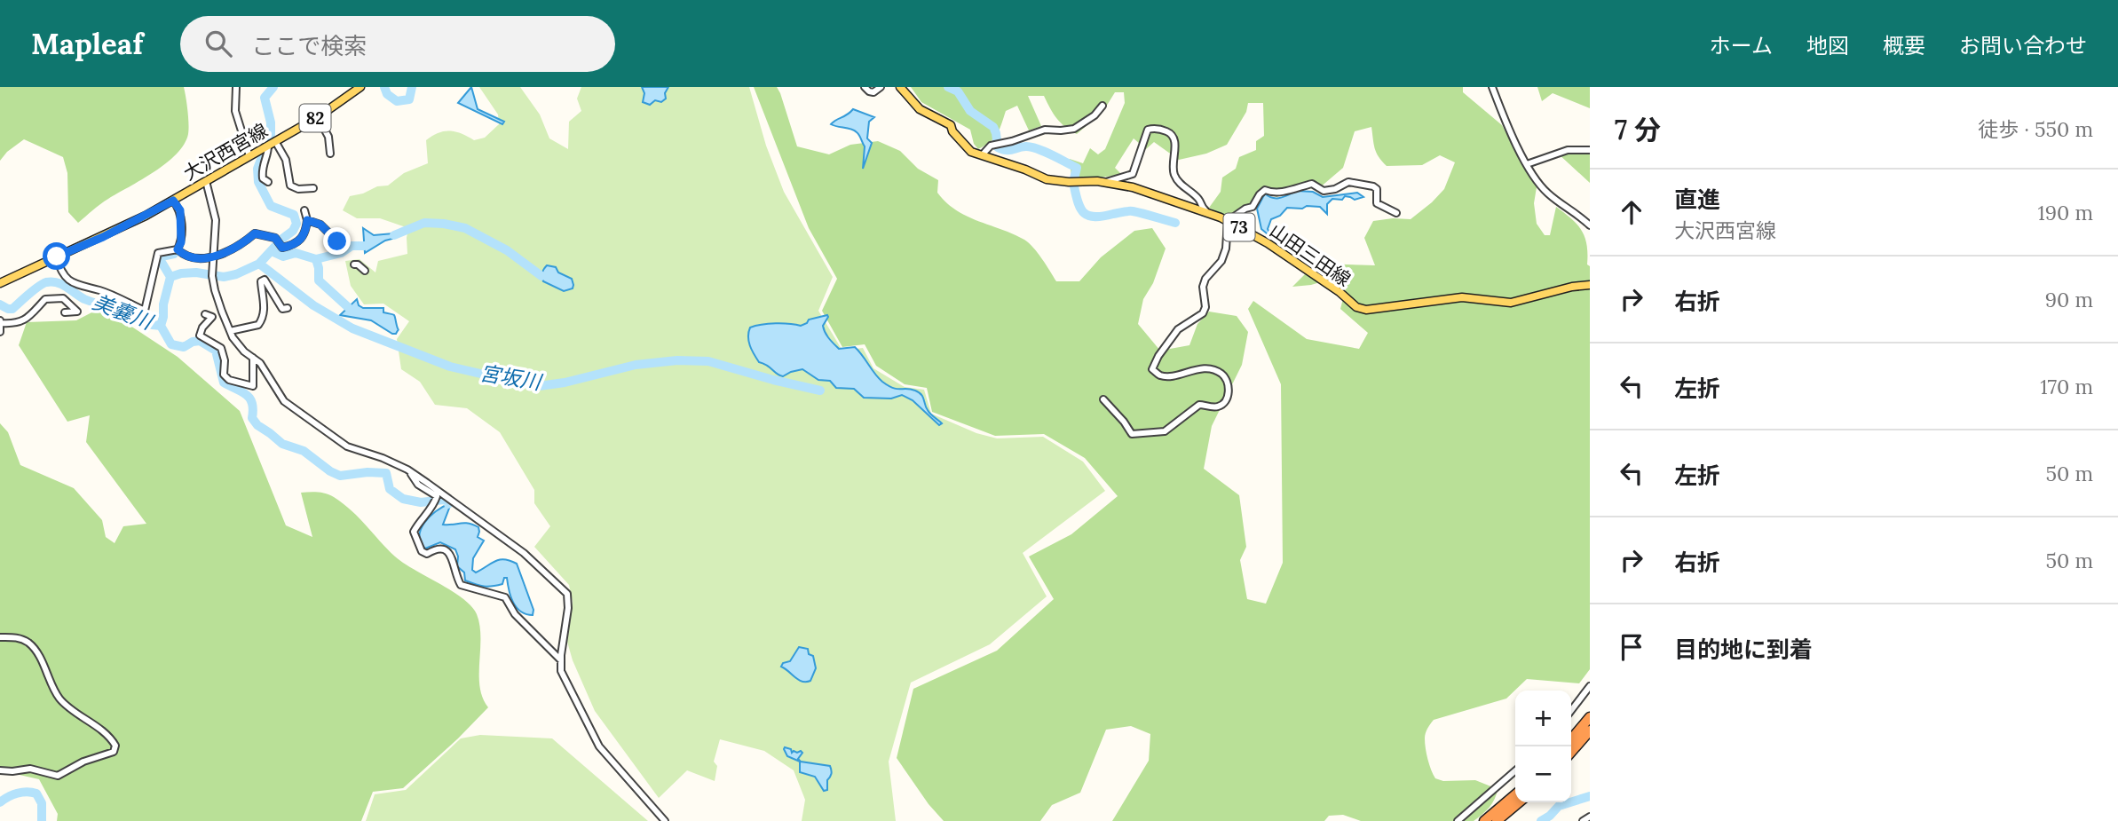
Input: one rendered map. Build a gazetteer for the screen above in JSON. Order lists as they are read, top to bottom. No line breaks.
{"streets":{"main road":["82","大沢西宮線","73","山田三田線"]},"water":["美嚢川","宮坂川"],"page":{"header":"Mapleaf","search":"ここで検索","nav":["ホーム","地図","概要","お問い合わせ"],"heading":["7 分","徒歩 · 550 m"],"list":[["直進","大沢西宮線","190 m"],["右折","90 m"],["左折","170 m"],["左折","50 m"],["右折","50 m"],"目的地に到着"],"map_buttons":["+","−"]}}
